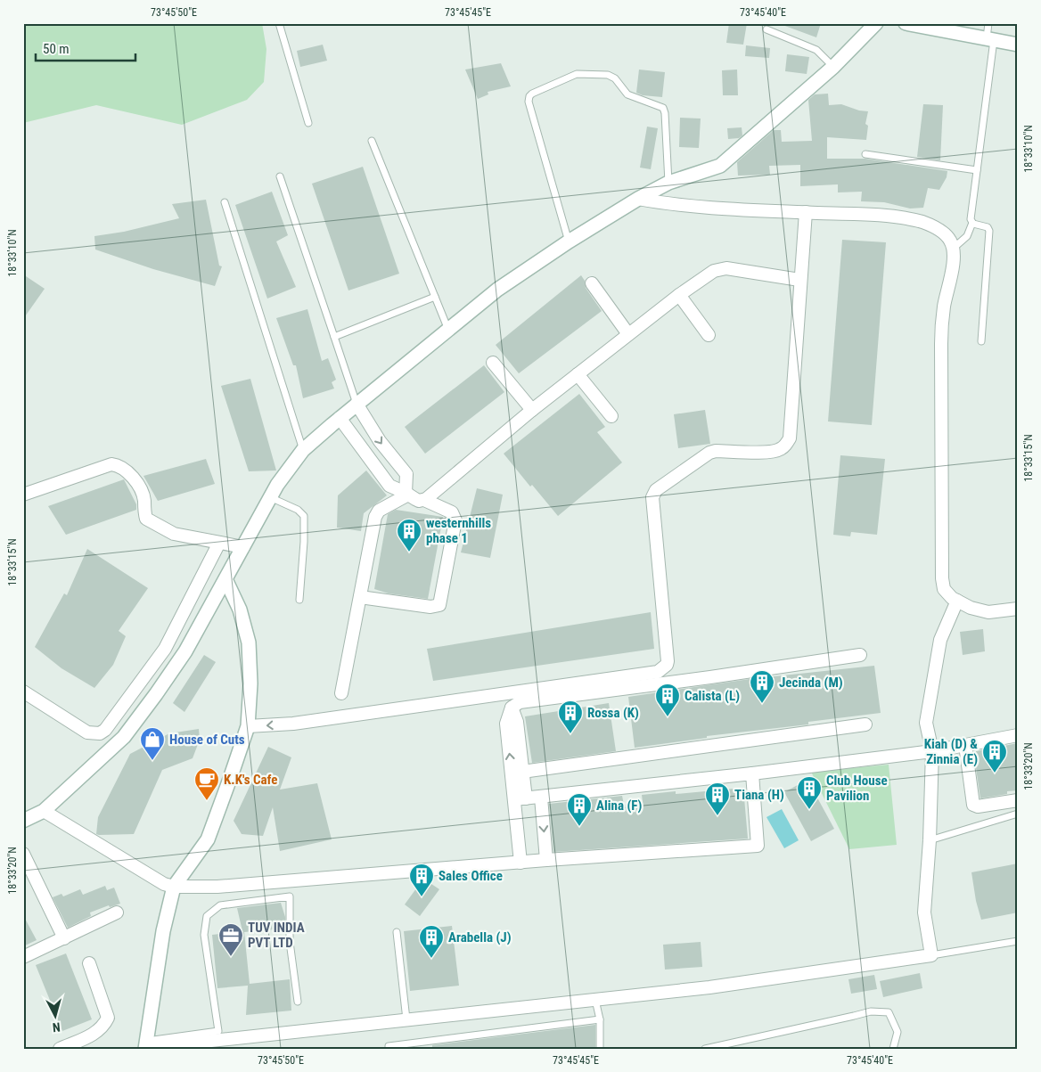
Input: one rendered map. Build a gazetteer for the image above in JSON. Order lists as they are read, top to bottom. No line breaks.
{"places":{"building":["westernhills phase 1","Jecinda (M)","Calista (L)","Rossa (K)","Kiah (D) & Zinnia (E)","Club House Pavilion","Tiana (H)","Alina (F)","Sales Office","Arabella (J)"],"shop":["House of Cuts"],"cafe":["K.K's Cafe"],"office":["TUV INDIA PVT LTD"]},"scale_bar":"50 m","north":"bottom","coordinates":["73°45'50\"E","73°45'45\"E","73°45'40\"E","18°33'10\"N","18°33'15\"N","18°33'20\"N"]}
